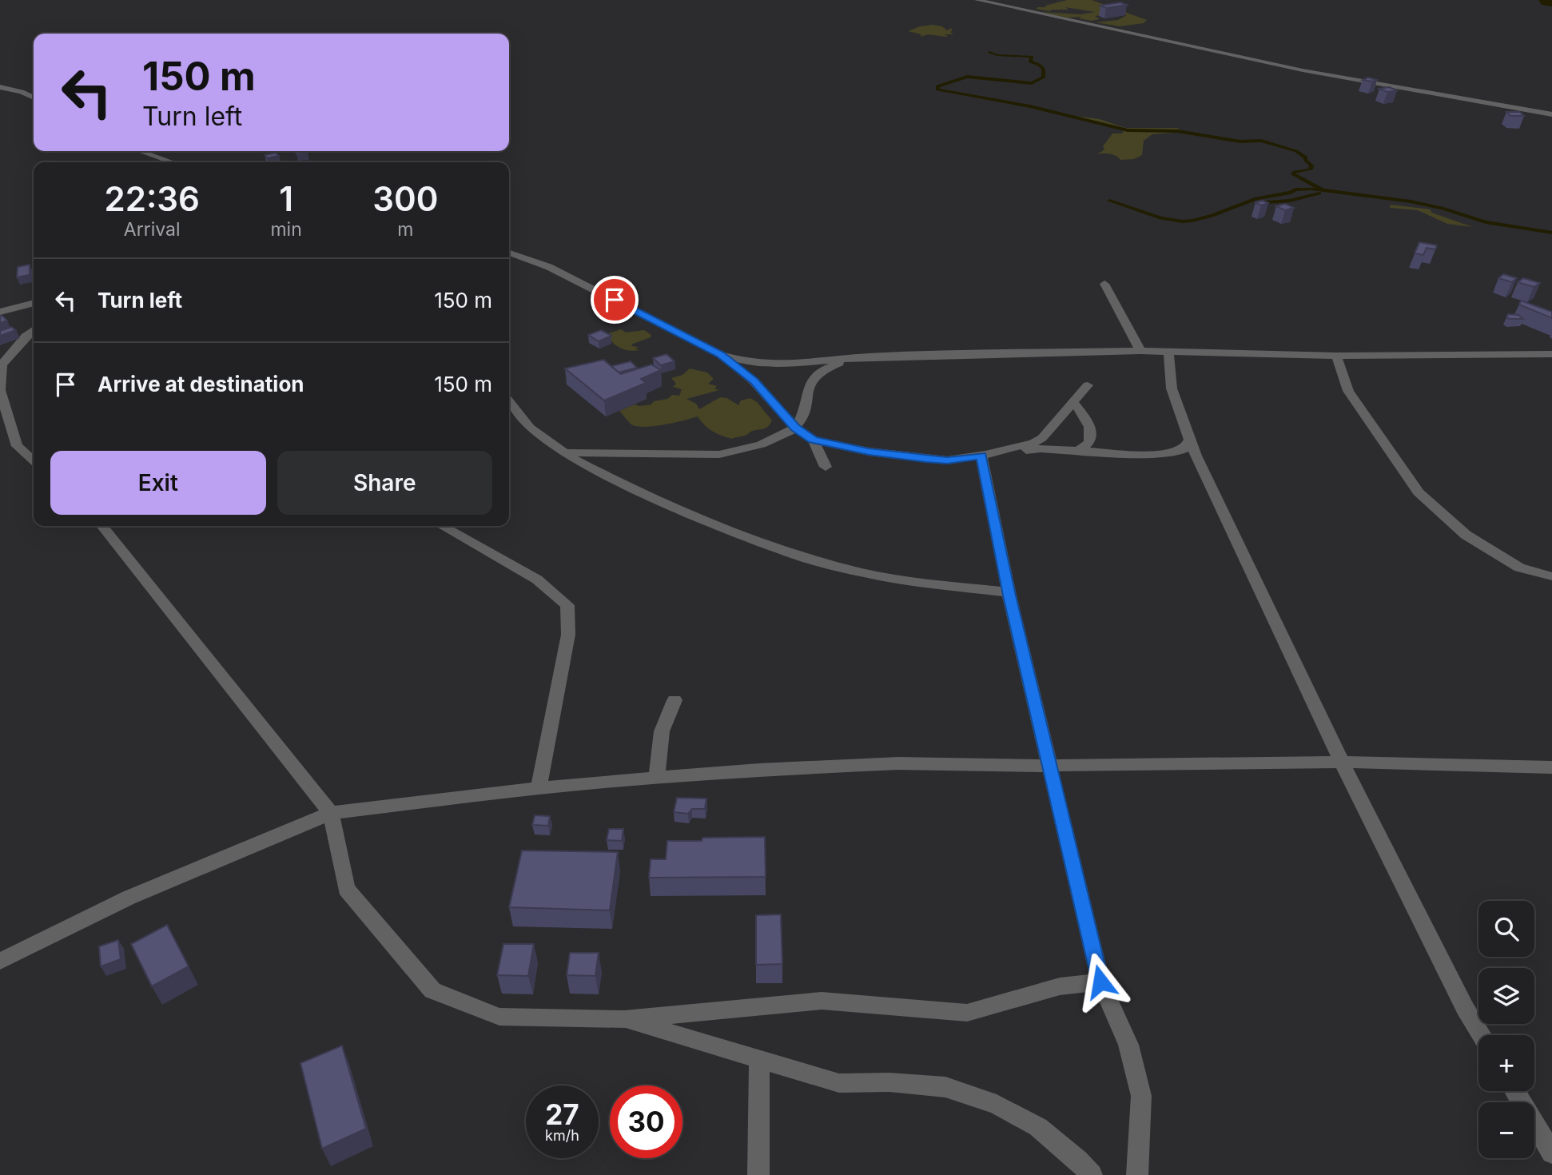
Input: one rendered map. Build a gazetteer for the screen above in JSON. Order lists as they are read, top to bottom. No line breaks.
{"page":{"turn":["150 m","Turn left"],"eta":["22:36","Arrival","1","min","300","m"],"list":[{"name":"Turn left","value":"150 m"},{"name":"Arrive at destination","value":"150 m"}],"buttons":["Exit","Share"],"map_buttons":["+","−"],"speed":"27 km/h","limit":"30"}}
